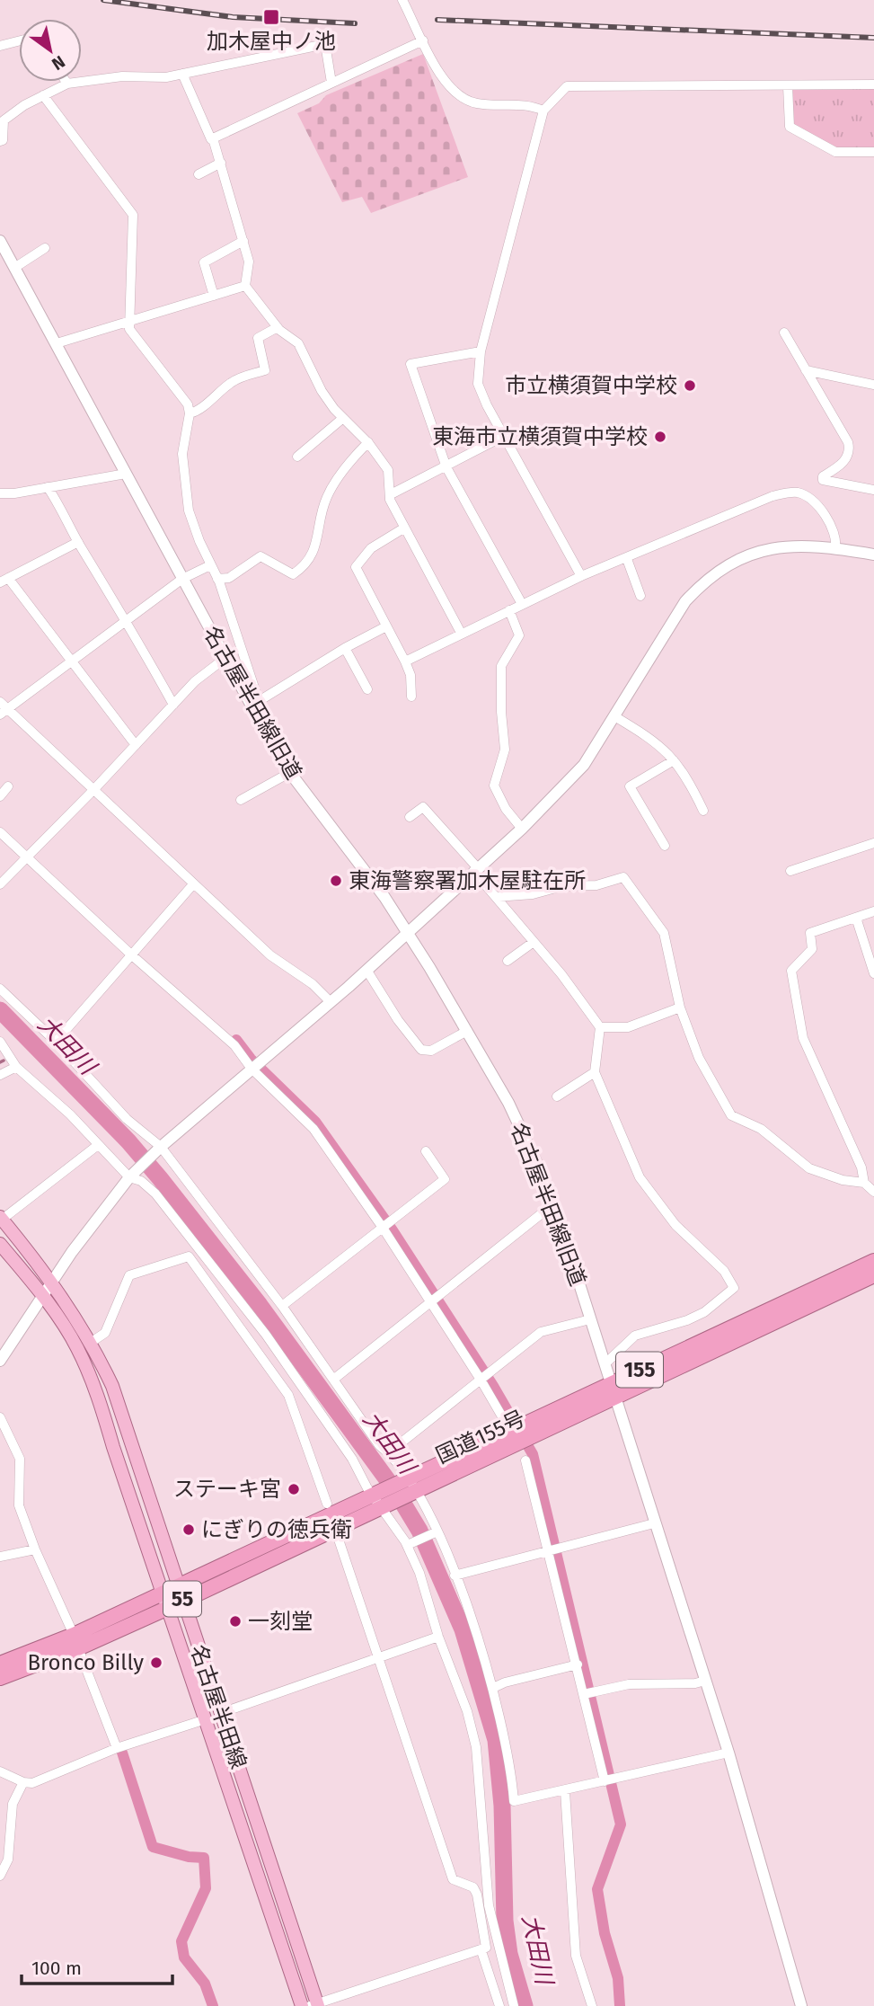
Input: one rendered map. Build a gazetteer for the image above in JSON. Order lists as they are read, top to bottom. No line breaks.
{"streets":{"highway":["155","国道155号"],"main road":["55","名古屋半田線"],"street":["名古屋半田線旧道"]},"crossings":[["名古屋半田線旧道","国道155号"],["国道155号","名古屋半田線"]],"water":["大田川"],"places":{"transit":["加木屋中ノ池"],"other":["市立横須賀中学校","東海市立横須賀中学校","東海警察署加木屋駐在所","ステーキ宮","にぎりの徳兵衛","一刻堂","Bronco Billy"]},"scale_bar":"100 m","north":"bottom right"}
